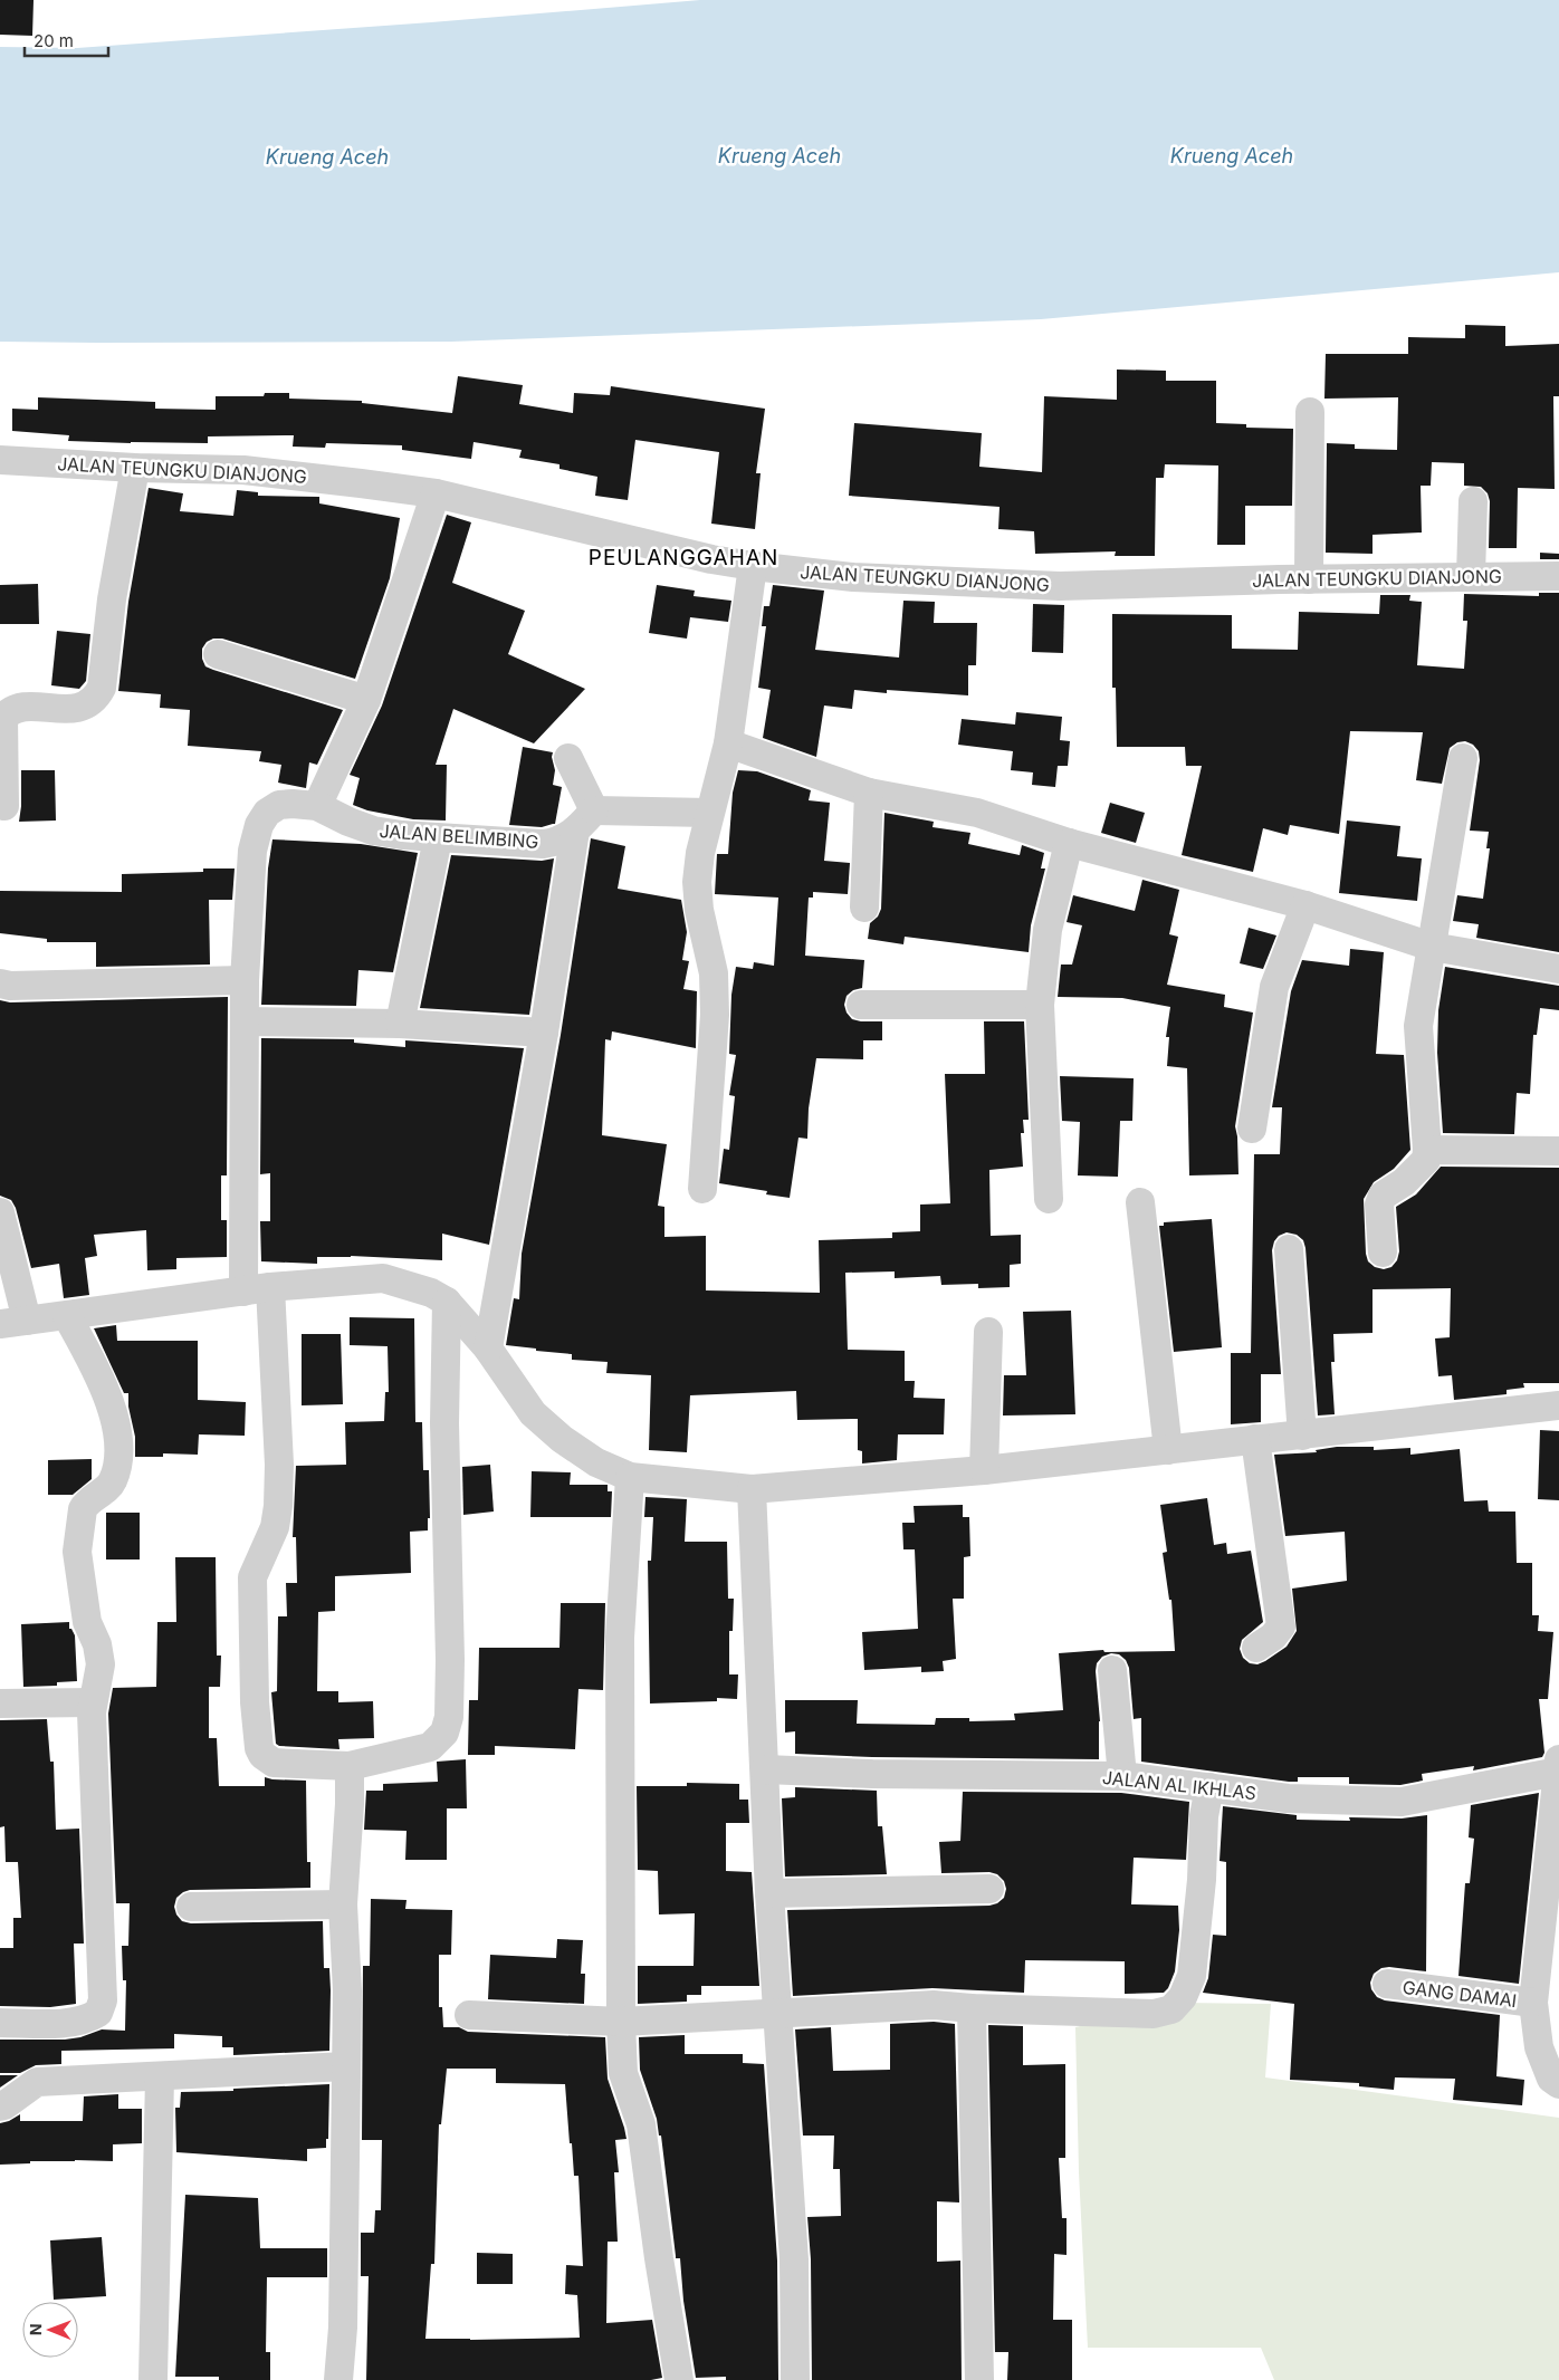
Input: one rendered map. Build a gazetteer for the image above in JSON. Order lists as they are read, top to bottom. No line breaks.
{"streets":{"street":["JALAN TEUNGKU DIANJONG","JALAN BELIMBING","JALAN AL IKHLAS","GANG DAMAI"]},"districts":["PEULANGGAHAN"],"water":["Krueng Aceh"],"scale_bar":"20 m","north":"left"}
